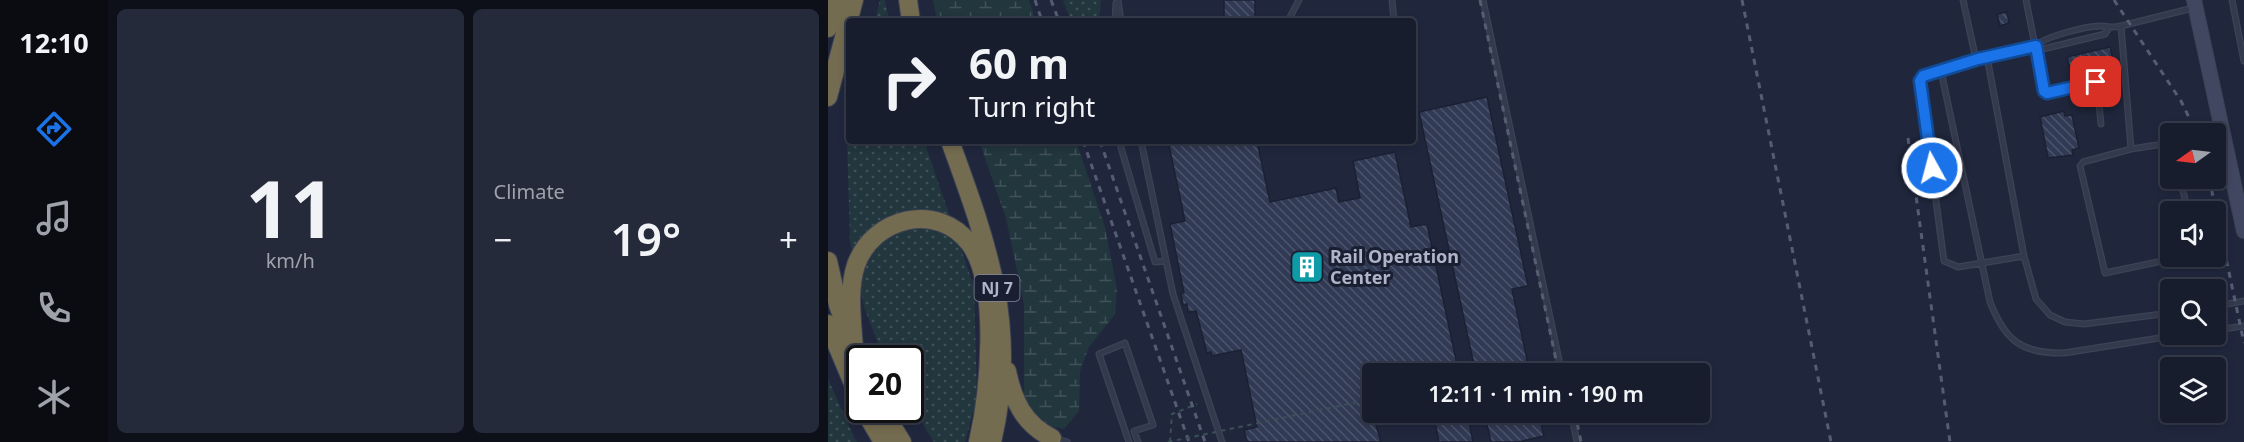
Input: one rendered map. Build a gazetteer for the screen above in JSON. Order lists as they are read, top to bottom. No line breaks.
{"streets":{"highway":["NJ 7"]},"places":{"building":["Rail Operation Center"]},"north":"left","page":{"tabs":"12:10","tile":[["11","km/h"],"Climate"],"turn":["60 m","Turn right"],"heat":["−","19°","+"],"limit":"20","trip":"12:11 · 1 min · 190 m"}}
